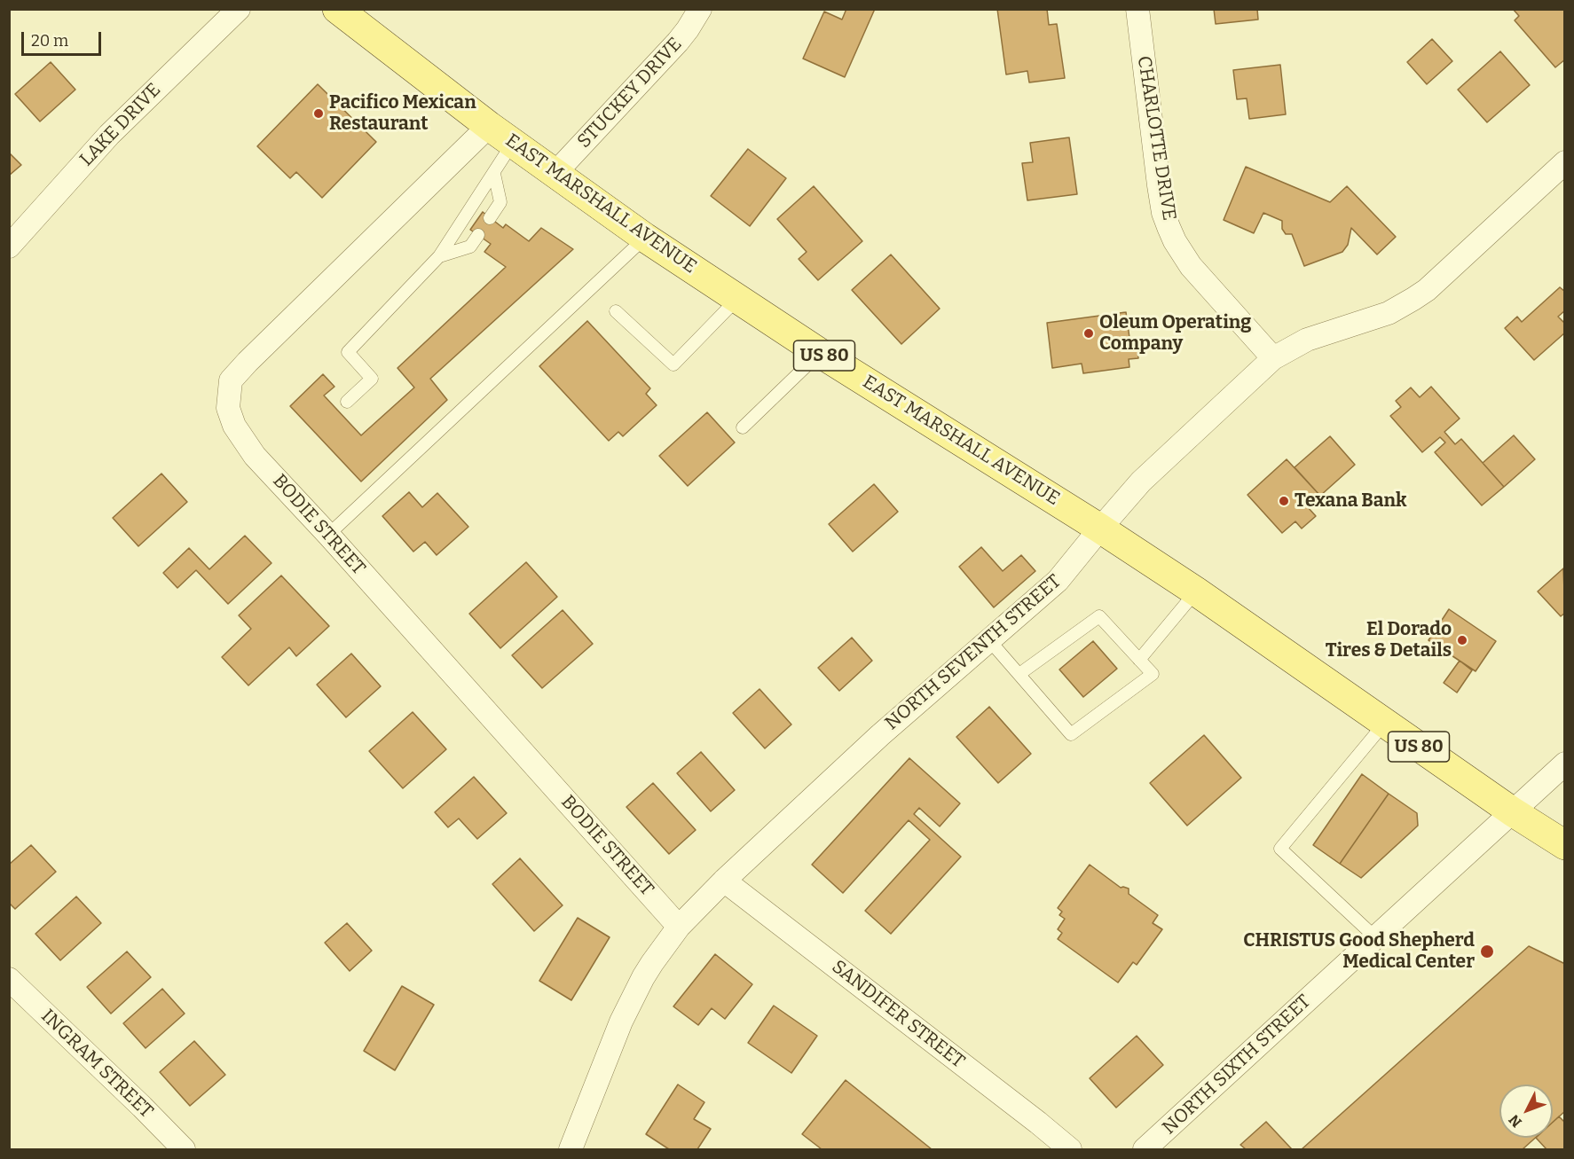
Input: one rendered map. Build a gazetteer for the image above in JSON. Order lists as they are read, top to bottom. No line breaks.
{"streets":{"main road":["EAST MARSHALL AVENUE","US 80"],"street":["STUCKEY DRIVE","LAKE DRIVE","CHARLOTTE DRIVE","BODIE STREET","NORTH SEVENTH STREET","SANDIFER STREET","INGRAM STREET","NORTH SIXTH STREET"]},"crossings":[["STUCKEY DRIVE","EAST MARSHALL AVENUE"],["CHARLOTTE DRIVE","NORTH SEVENTH STREET"],["EAST MARSHALL AVENUE","BODIE STREET"],["EAST MARSHALL AVENUE","NORTH SEVENTH STREET"],["EAST MARSHALL AVENUE","NORTH SIXTH STREET"],["BODIE STREET","NORTH SEVENTH STREET"],["NORTH SEVENTH STREET","SANDIFER STREET"]],"places":["Pacifico Mexican Restaurant","Oleum Operating Company","Texana Bank","El Dorado Tires & Details","CHRISTUS Good Shepherd Medical Center"],"scale_bar":"20 m","north":"bottom left"}
